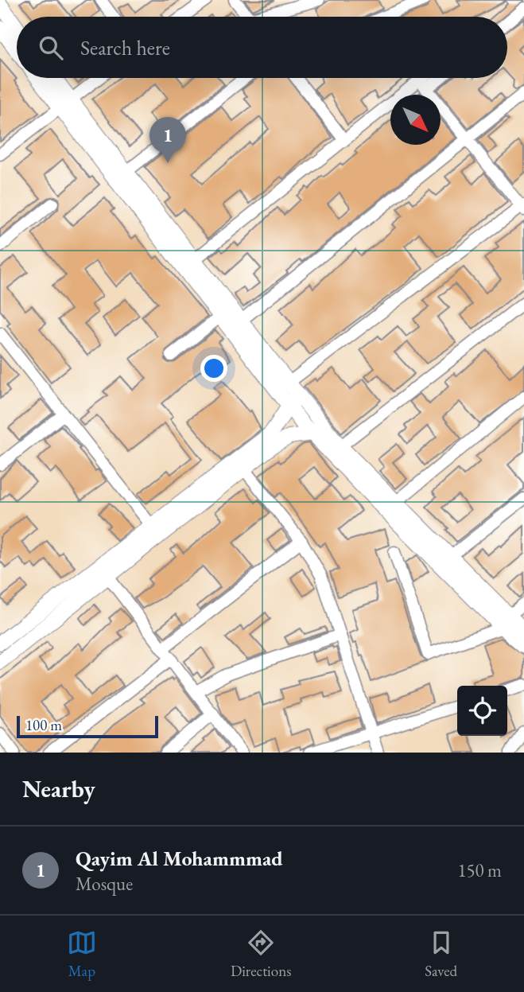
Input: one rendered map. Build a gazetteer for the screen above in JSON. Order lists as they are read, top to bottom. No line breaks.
{"scale_bar":"100 m","north":"bottom right","page":{"search":"Search here","pins":"1","scale":"100 m","heading":"Nearby","list":[{"mark":"1","name":"Qayim Al Mohammmad","note":"Mosque","value":"150 m"}],"nav":["Map","Directions","Saved"]}}
